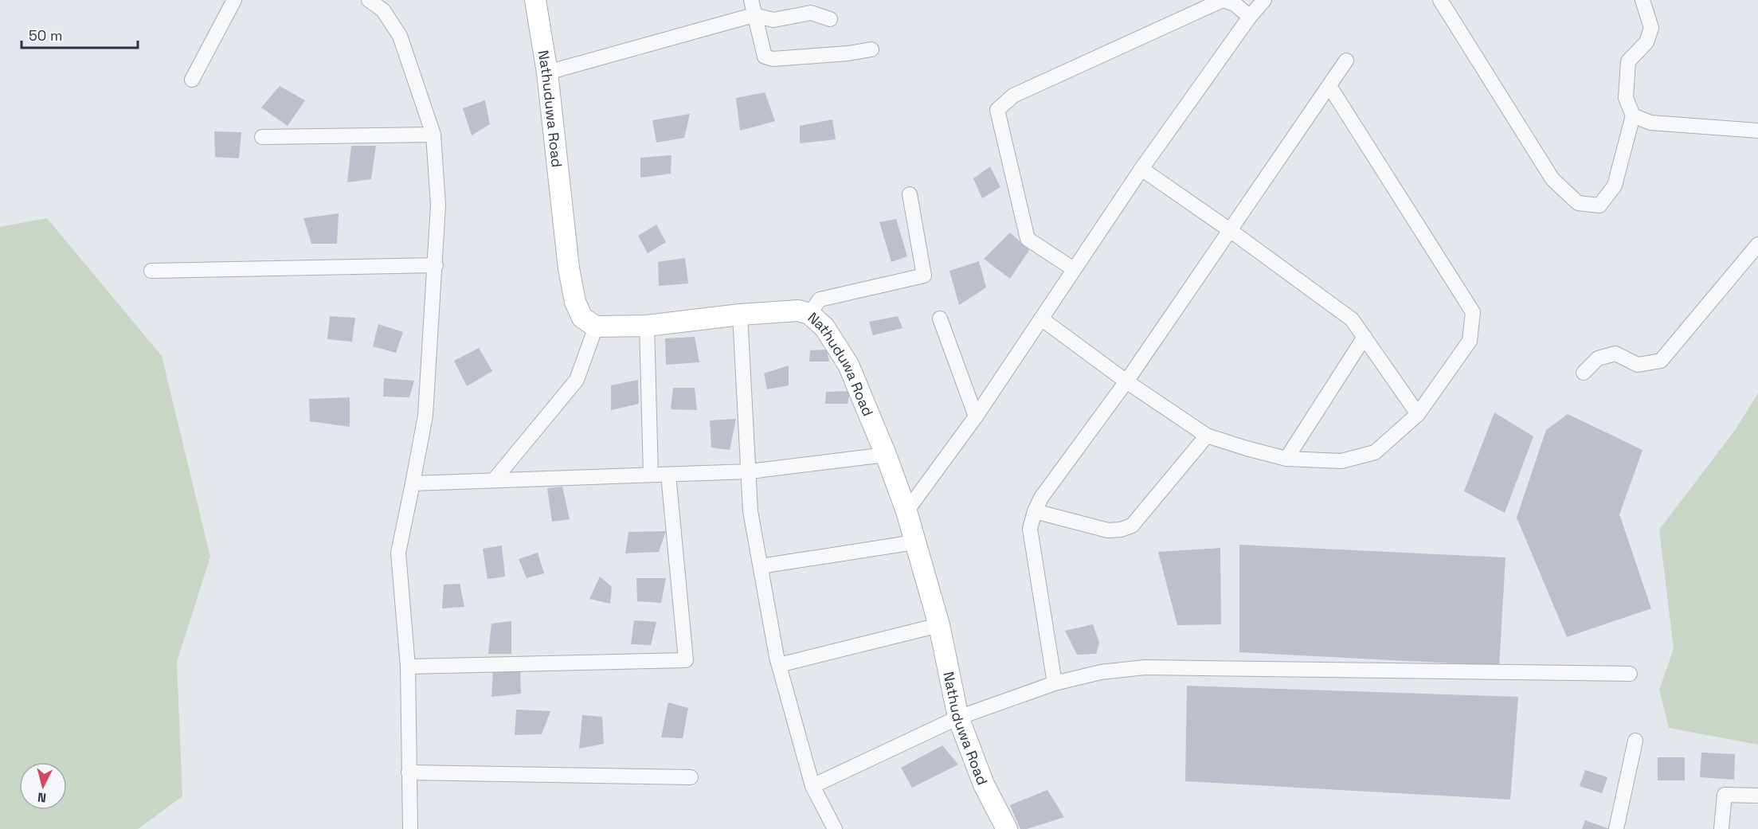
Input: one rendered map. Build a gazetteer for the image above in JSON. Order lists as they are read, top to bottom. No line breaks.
{"streets":{"street":["Nathuduwa Road"]},"scale_bar":"50 m","north":"bottom"}
